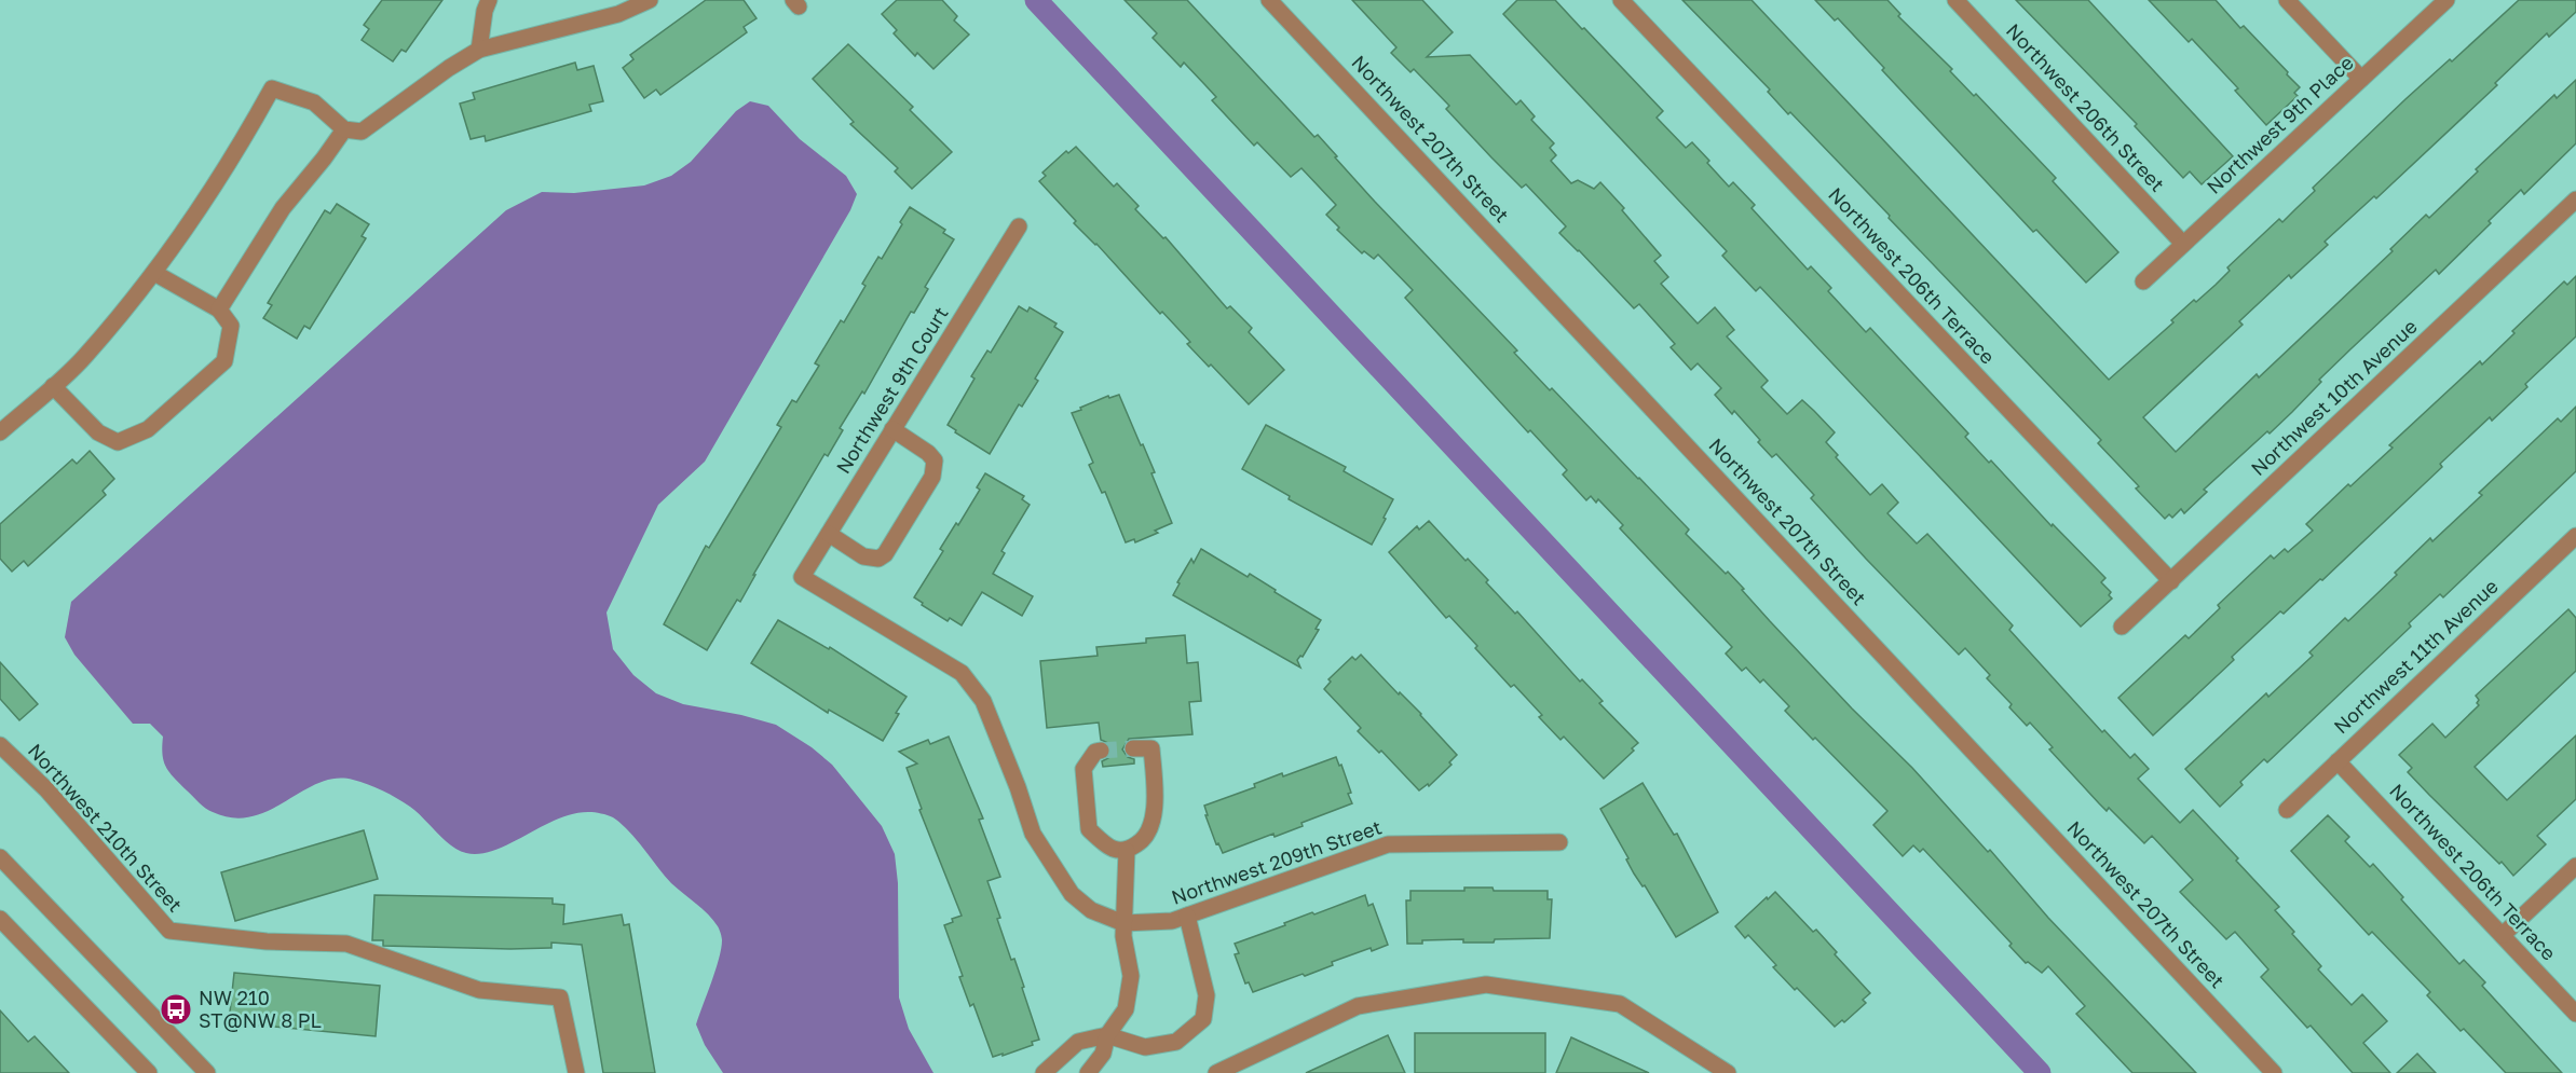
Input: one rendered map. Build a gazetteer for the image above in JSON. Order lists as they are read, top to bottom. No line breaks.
{"streets":{"street":["Northwest 206th Street","Northwest 9th Place","Northwest 207th Street","Northwest 206th Terrace","Northwest 9th Court","Northwest 10th Avenue","Northwest 11th Avenue","Northwest 210th Street","Northwest 209th Street"]},"crossings":[["Northwest 206th Street","Northwest 9th Place"],["Northwest 206th Terrace","Northwest 10th Avenue"],["Northwest 206th Terrace","Northwest 11th Avenue"],["Northwest 9th Court","Northwest 209th Street"]],"places":{"bus stop":["NW 210 ST@NW 8 PL"]}}
